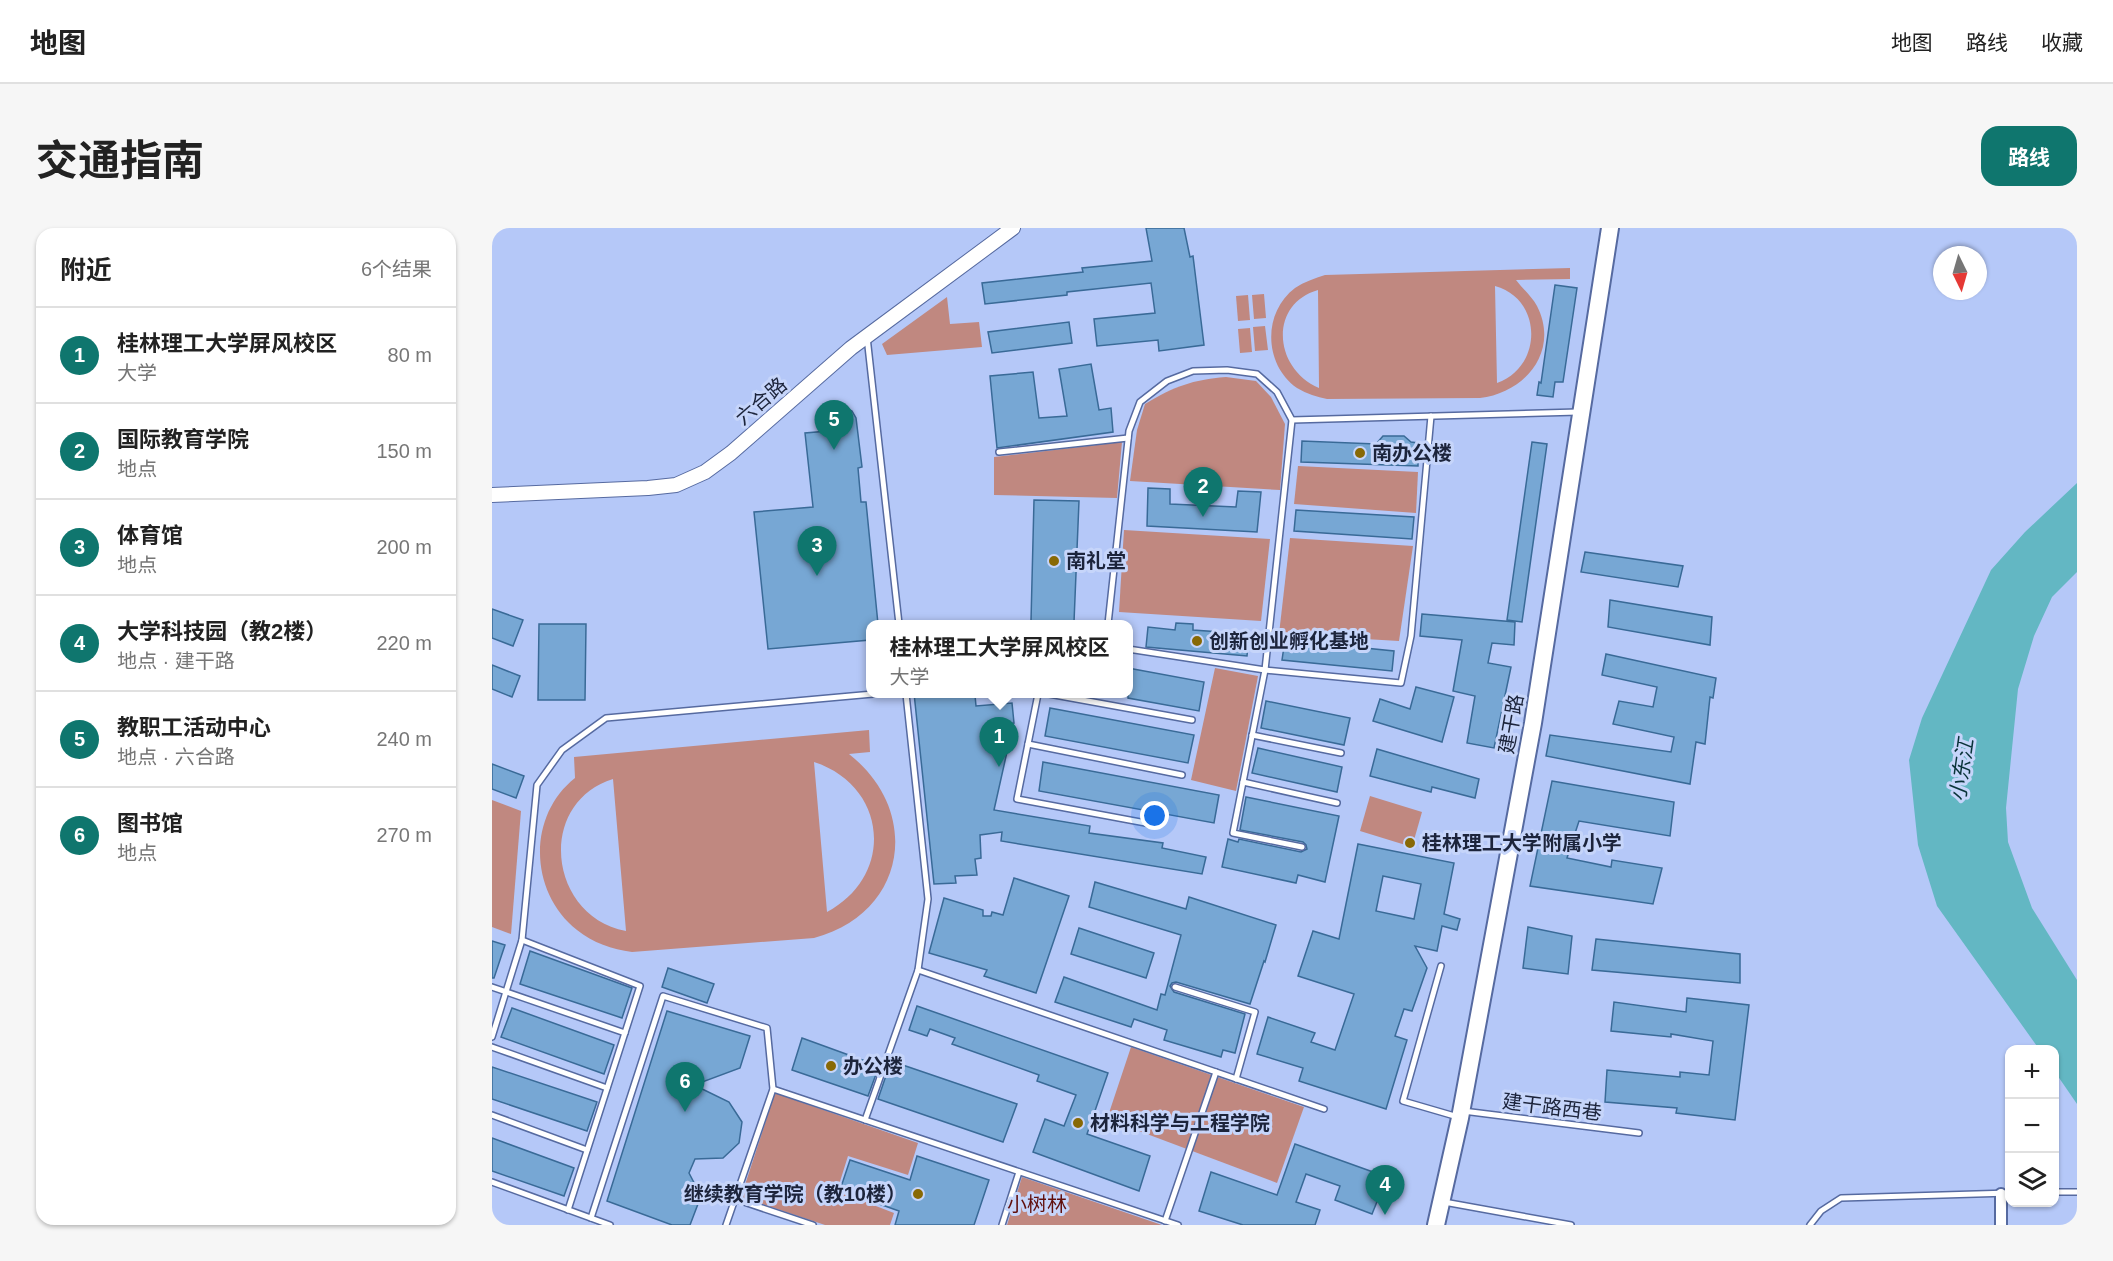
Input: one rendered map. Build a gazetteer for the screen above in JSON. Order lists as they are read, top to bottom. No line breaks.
{"streets":{"main road":["建干路"],"street":["六合路"],"lane":["建干路西巷"]},"crossings":[["建干路","建干路西巷"]],"water":["小东江"],"parks":["小树林"],"places":["南办公楼","南礼堂","创新创业孵化基地","桂林理工大学附属小学","办公楼","材料科学与工程学院","继续教育学院（教10楼）"],"north":"bottom","page":{"header":"地图","nav":["地图","路线","收藏"],"title":"交通指南","buttons":"路线","heading":["附近","6个结果"],"list":[{"mark":"1","name":"桂林理工大学屏风校区","note":"大学","value":"80 m"},{"mark":"2","name":"国际教育学院","note":"地点","value":"150 m"},{"mark":"3","name":"体育馆","note":"地点","value":"200 m"},{"mark":"4","name":"大学科技园（教2楼）","note":"地点 · 建干路","value":"220 m"},{"mark":"5","name":"教职工活动中心","note":"地点 · 六合路","value":"240 m"},{"mark":"6","name":"图书馆","note":"地点","value":"270 m"}],"pins":["5","2","3","1","6","4"],"popup":["桂林理工大学屏风校区","大学"],"map_buttons":["+","−"]}}
